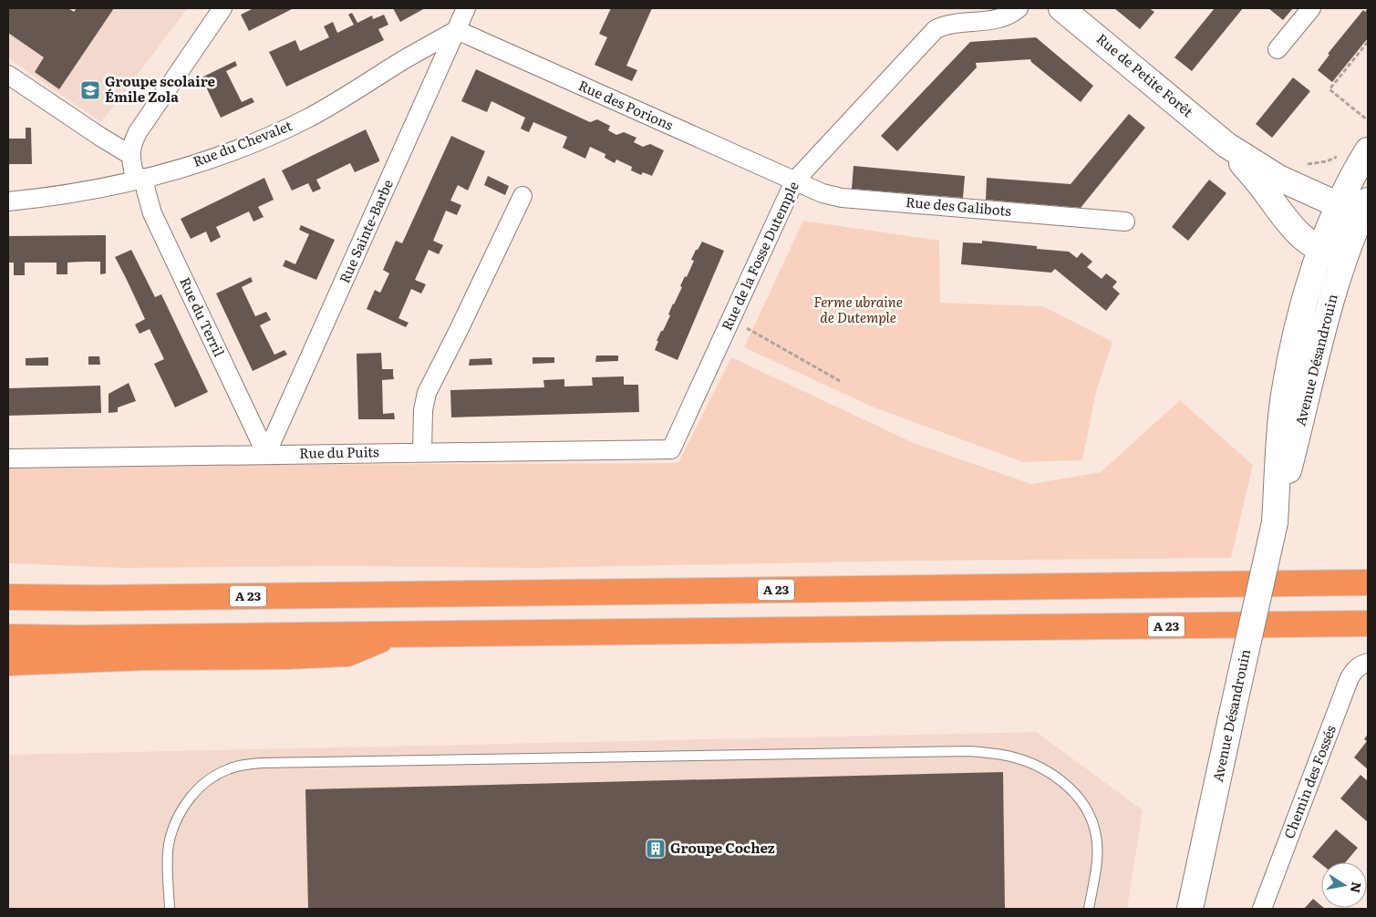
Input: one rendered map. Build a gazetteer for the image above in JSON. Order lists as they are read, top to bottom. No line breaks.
{"streets":{"highway":["A 23"],"main road":["Rue de Petite Forêt","Avenue Désandrouin"],"street":["Rue des Porions","Rue du Chevalet","Rue des Galibots","Rue Sainte-Barbe","Rue de la Fosse Dutemple","Rue du Terril","Rue du Puits","Chemin des Fossés"]},"crossings":[["Rue de Petite Forêt","Avenue Désandrouin"],["Rue des Porions","Rue du Chevalet"],["Rue des Porions","Rue des Galibots"],["Rue des Porions","Rue Sainte-Barbe"],["Rue des Porions","Rue de la Fosse Dutemple"],["Rue du Chevalet","Rue Sainte-Barbe"],["Rue du Chevalet","Rue du Terril"],["Rue des Galibots","Rue de la Fosse Dutemple"],["Rue Sainte-Barbe","Rue du Terril"],["Rue Sainte-Barbe","Rue du Puits"],["Rue de la Fosse Dutemple","Rue du Puits"],["Rue du Terril","Rue du Puits"]],"parks":["Ferme ubraine de Dutemple"],"places":{"school or university":["Groupe scolaire Émile Zola"],"building":["Groupe Cochez"]},"north":"right"}
